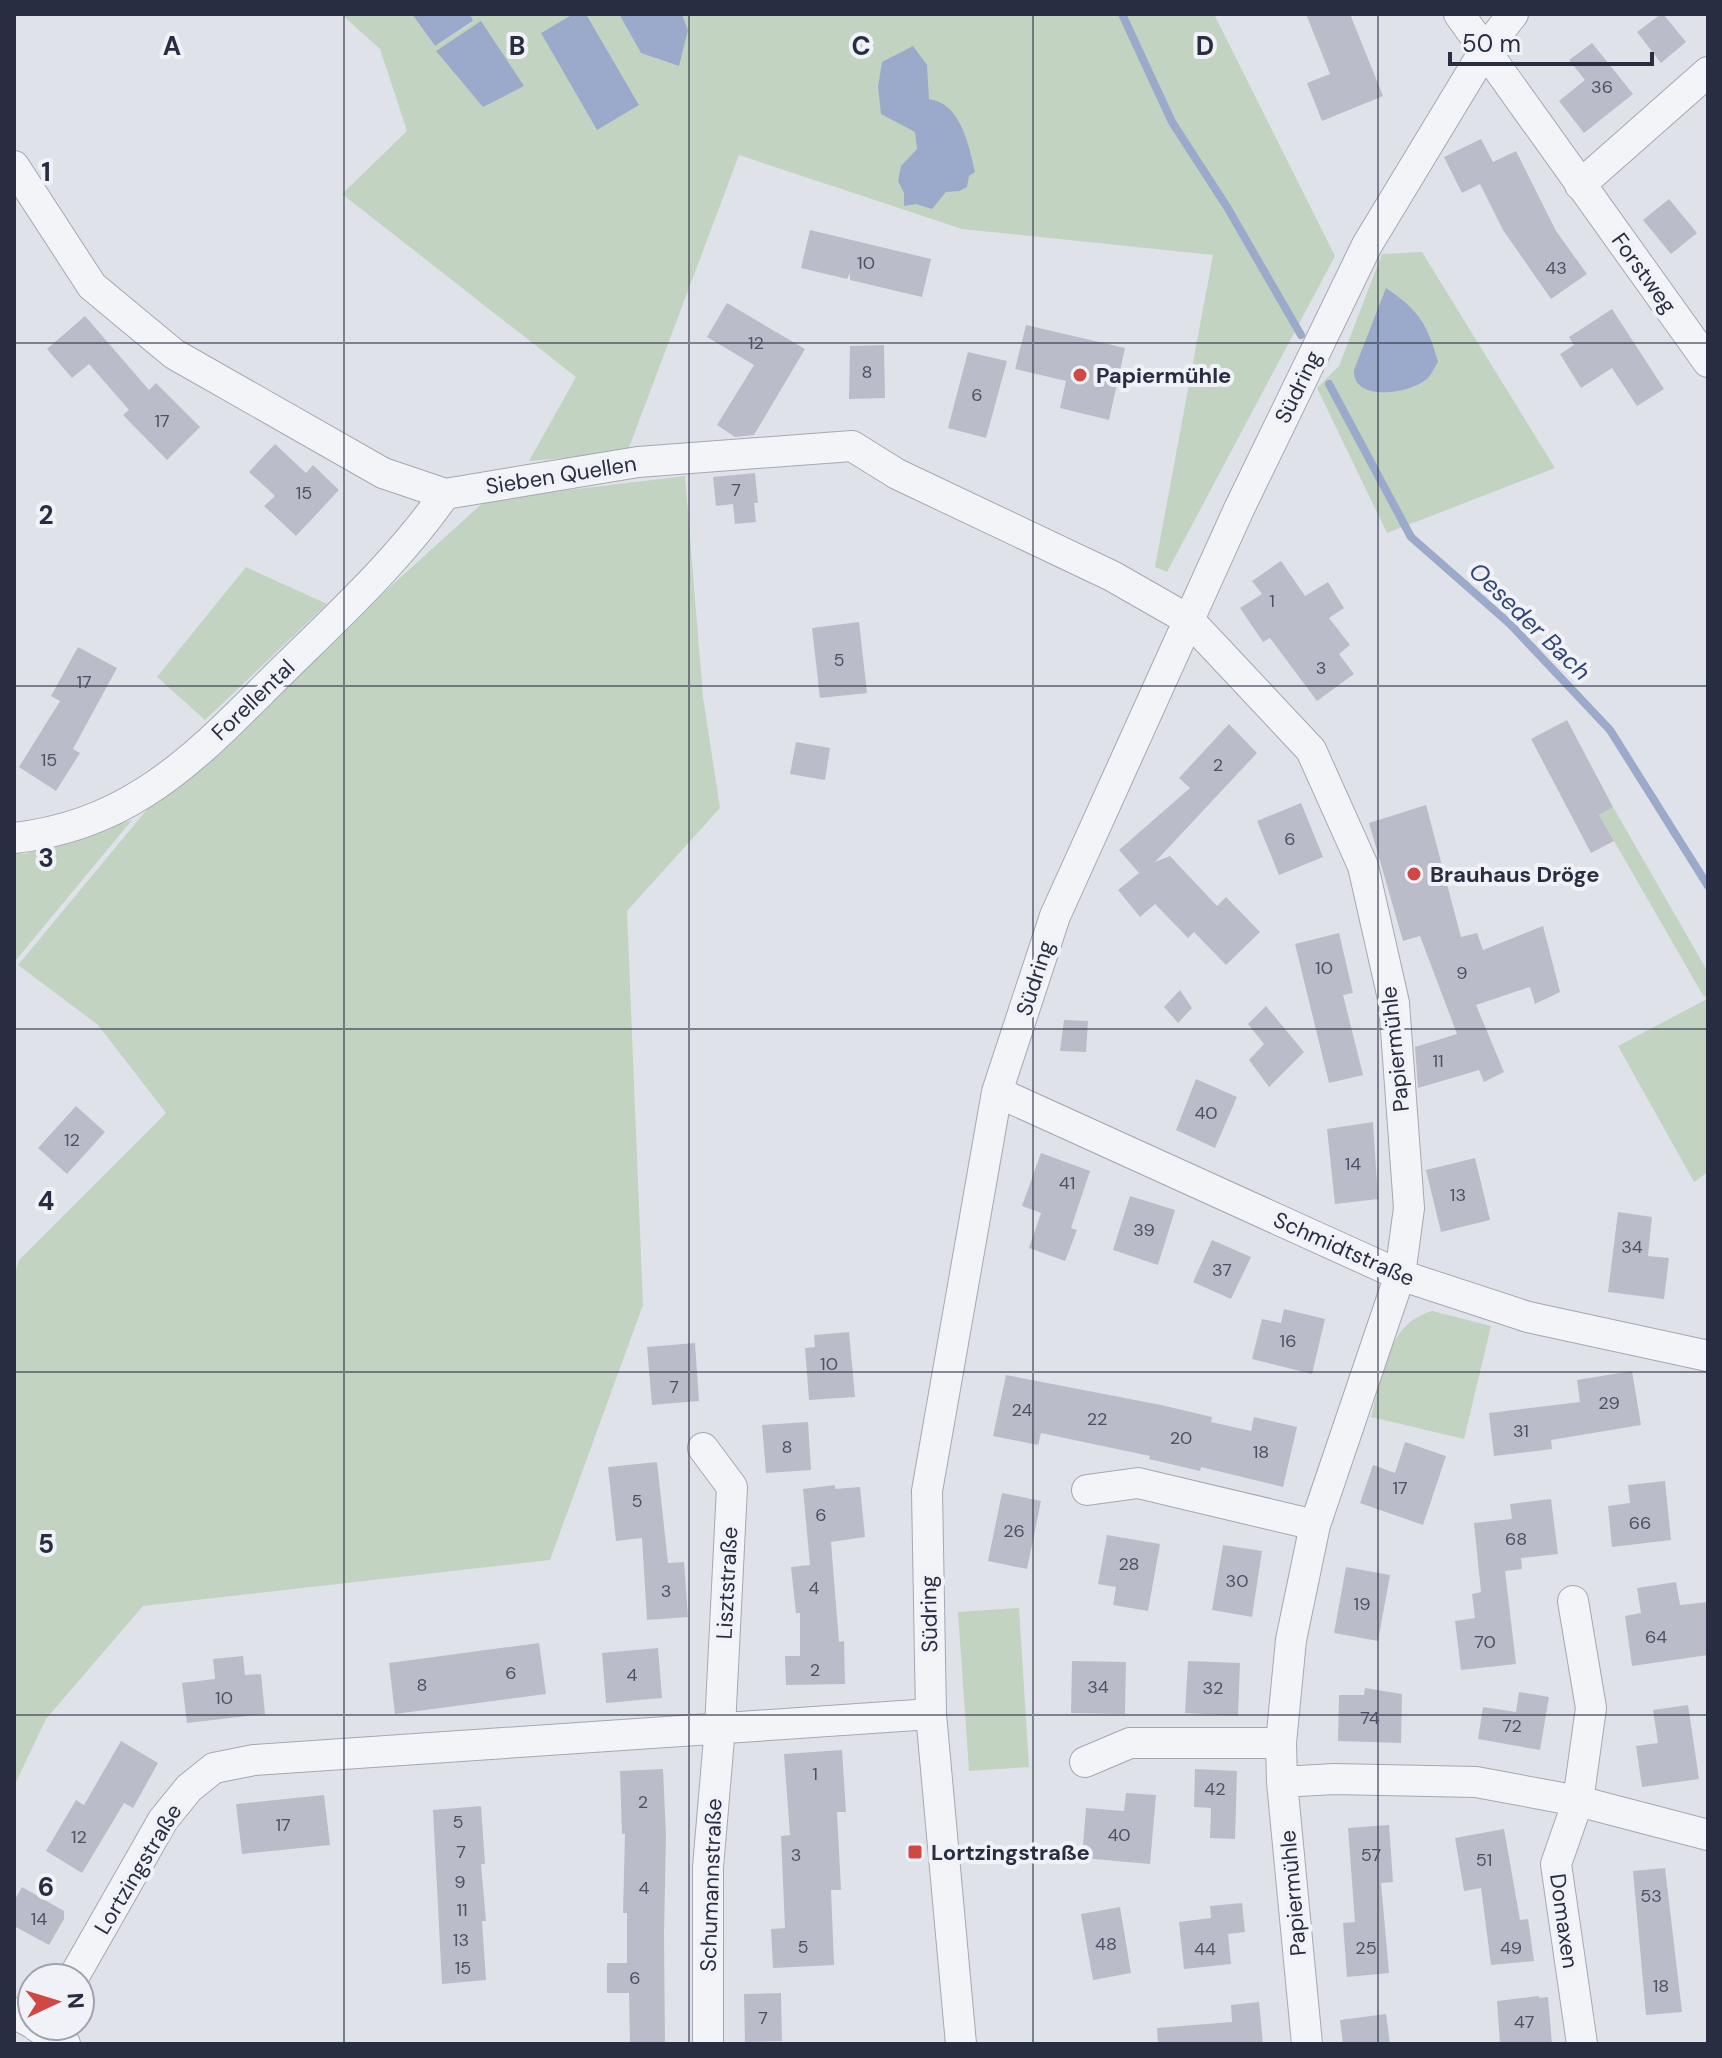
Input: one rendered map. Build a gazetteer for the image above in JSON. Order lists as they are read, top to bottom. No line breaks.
{"streets":{"street":["Forstweg","Südring","Sieben Quellen","Forellental","Papiermühle","Schmidtstraße","Lisztstraße","Lortzingstraße","Schumannstraße","Domaxen"]},"crossings":[["Forstweg","Südring"],["Südring","Sieben Quellen"],["Südring","Papiermühle"],["Südring","Schmidtstraße"],["Südring","Lortzingstraße"],["Sieben Quellen","Forellental"],["Sieben Quellen","Papiermühle"],["Papiermühle","Schmidtstraße"],["Lisztstraße","Lortzingstraße"],["Lisztstraße","Schumannstraße"],["Lortzingstraße","Schumannstraße"]],"water":["Oeseder Bach"],"places":{"other":["Papiermühle","Brauhaus Dröge"],"transit":["Lortzingstraße"]},"house_numbers":["36","10","43","12","8","6","17","7","15","1","5","3","17","15","2","6","10","9","11","40","12","14","41","13","39","34","37","16","10","7","29","24","22","31","20","8","18","17","5","6","66","26","68","28","30","4","3","19","64","70","2","6","4","8","34","32","10","74","72","1","42","2","5","17","40","12","7","3","57","51","9","4","53","11","14","13","48","5","25","49","44","15","6","18","7","47"],"scale_bar":"50 m","north":"right","grid":{"columns":["A","B","C","D"],"rows":["1","2","3","4","5","6"]}}
